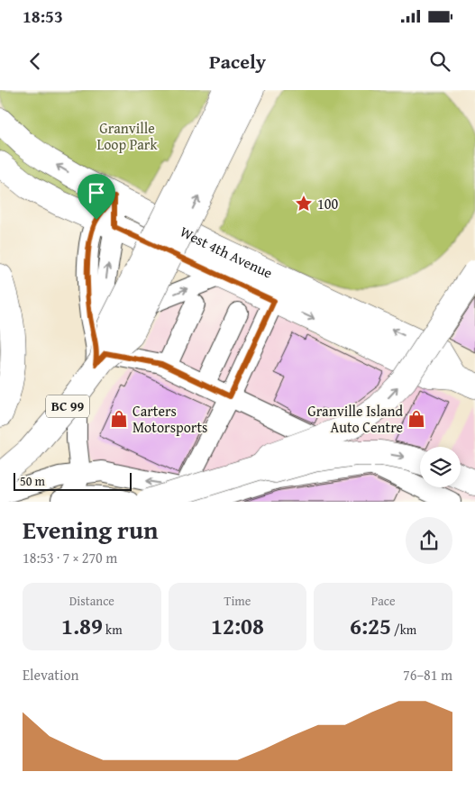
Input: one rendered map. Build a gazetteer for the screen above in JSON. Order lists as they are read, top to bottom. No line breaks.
{"streets":{"main road":["West 4th Avenue","BC 99"]},"parks":["Granville Loop Park"],"places":{"place":["100"],"shop":["Carters Motorsports","Granville Island Auto Centre"]},"scale_bar":"50 m","page":{"status":"18:53","header":"Pacely","scale":"50 m","heading":["Evening run","18:53 · 7 × 270 m"],"stats":[["Distance","1.89 km"],["Time","12:08"],["Pace","6:25 /km"]],"chart":["Elevation","76–81 m"]}}
